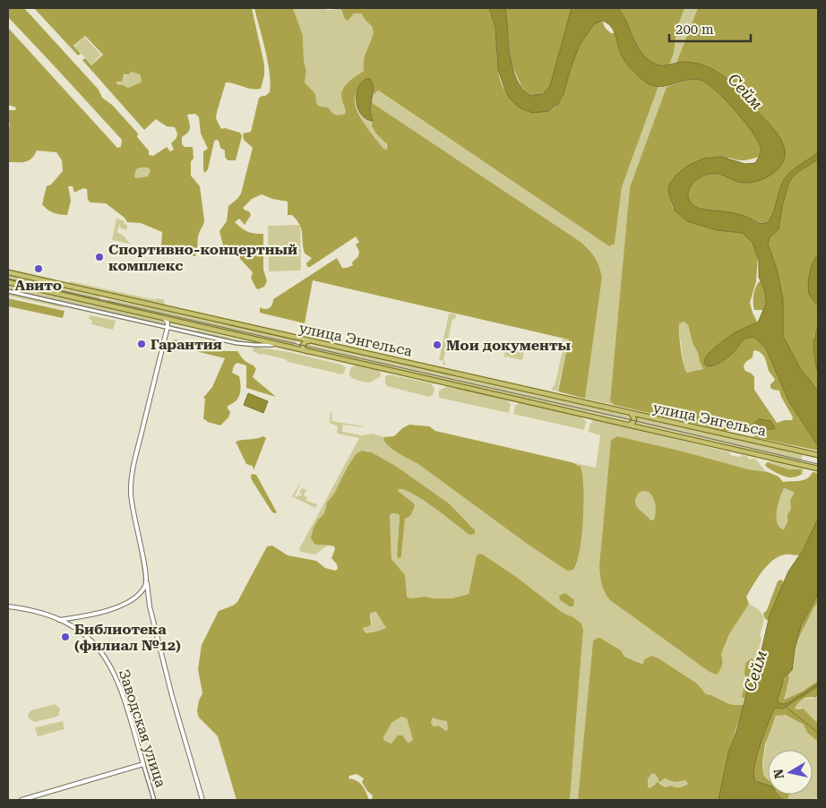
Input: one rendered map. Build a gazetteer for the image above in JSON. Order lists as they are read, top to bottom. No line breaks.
{"streets":{"main road":["улица Энгельса"],"street":["Заводская улица"]},"water":["Сейм"],"places":["Спортивно-концертный комплекс","Авито","Гарантия","Мои документы","Библиотека (филиал №12)"],"scale_bar":"200 m","north":"left"}
